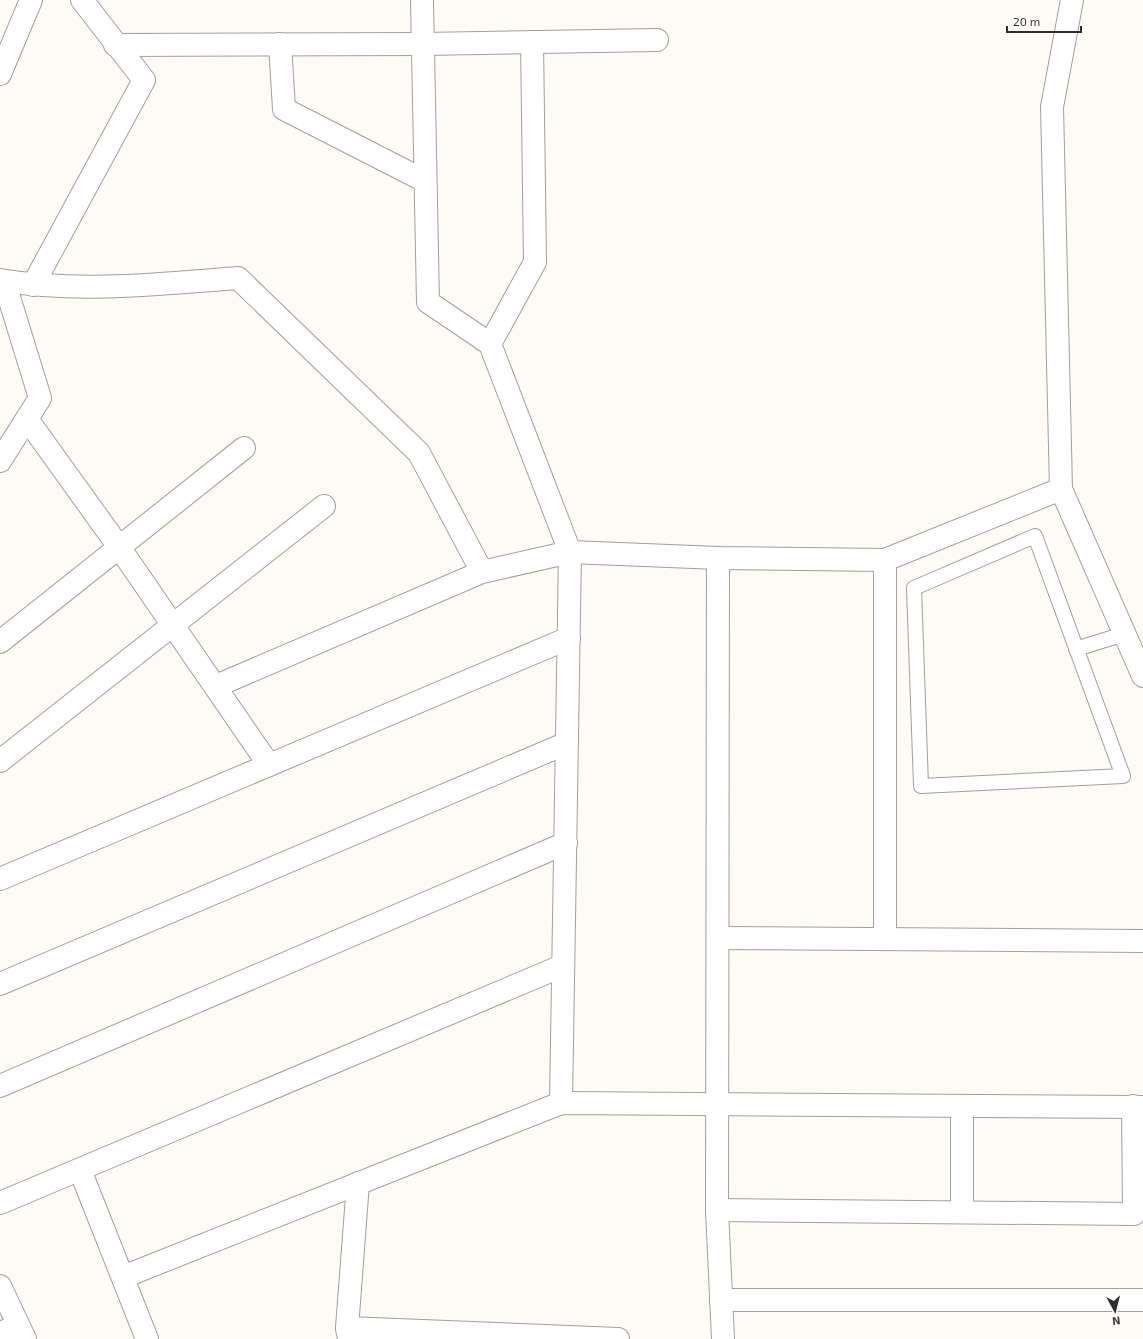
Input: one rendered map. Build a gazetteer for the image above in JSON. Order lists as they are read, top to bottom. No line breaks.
{"scale_bar":"20 m","north":"bottom"}
